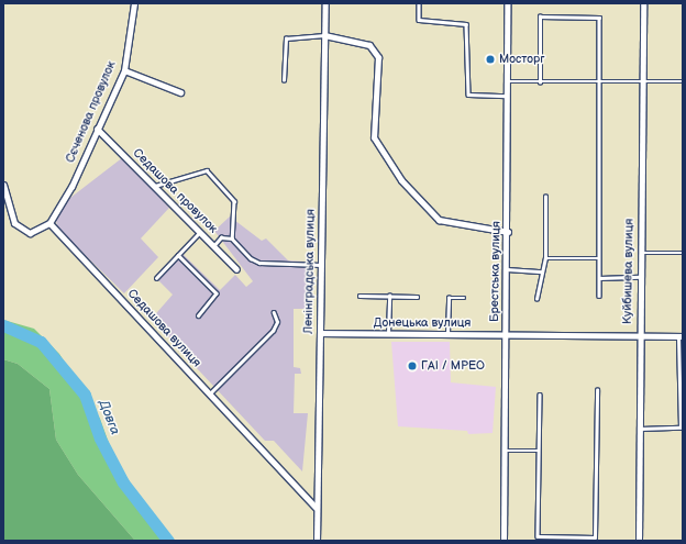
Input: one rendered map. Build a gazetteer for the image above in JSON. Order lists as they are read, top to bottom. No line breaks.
{"streets":{"street":["Сєченова провулок","Седашова провулок","Ленінградська вулиця","Брестська вулиця","Куйбишева вулиця","Донецька вулиця","Седашова вулиця"]},"crossings":[["Сєченова провулок","Седашова провулок"],["Сєченова провулок","Седашова вулиця"],["Ленінградська вулиця","Донецька вулиця"],["Ленінградська вулиця","Седашова вулиця"],["Брестська вулиця","Донецька вулиця"],["Куйбишева вулиця","Донецька вулиця"]],"water":["Довга"],"places":["Мосторг","ГАІ / МРЕО"]}
